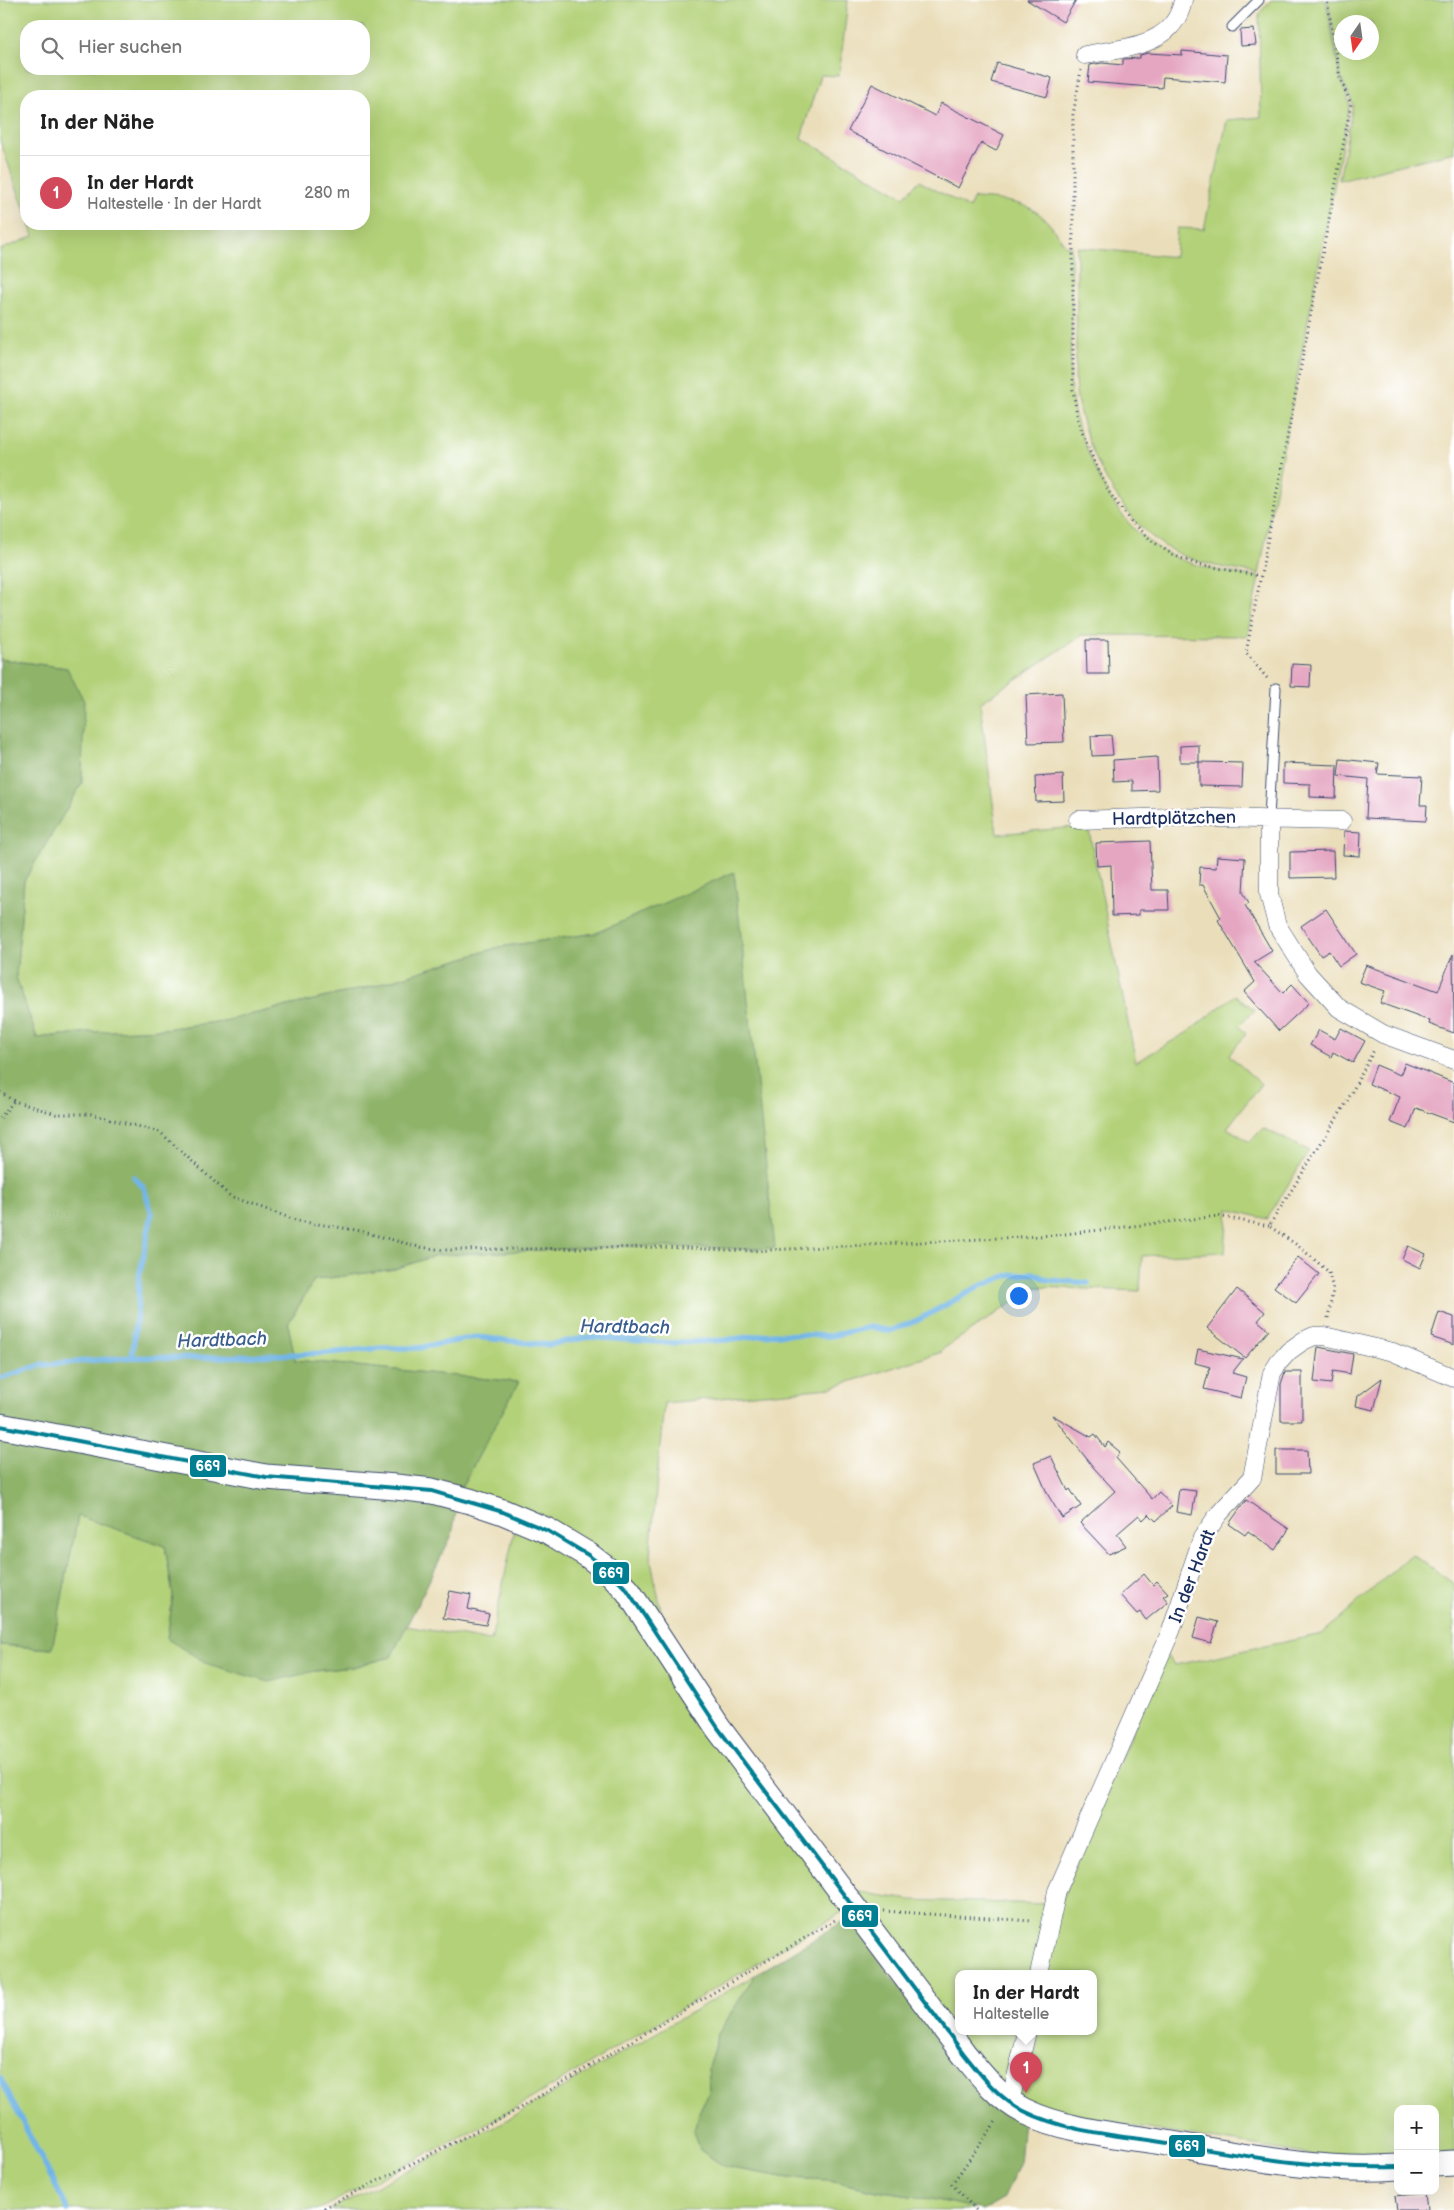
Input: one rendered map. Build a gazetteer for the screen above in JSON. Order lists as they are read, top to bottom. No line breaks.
{"streets":{"street":["Hardtplätzchen","In der Hardt"]},"water":["Hardtbach"],"lines":["transit line 669"],"north":"bottom","page":{"search":"Hier suchen","heading":"In der Nähe","list":[{"mark":"1","name":"In der Hardt","note":"Haltestelle · In der Hardt","value":"280 m"}],"popup":["In der Hardt","Haltestelle"],"pins":"1","map_buttons":["+","−"]}}
